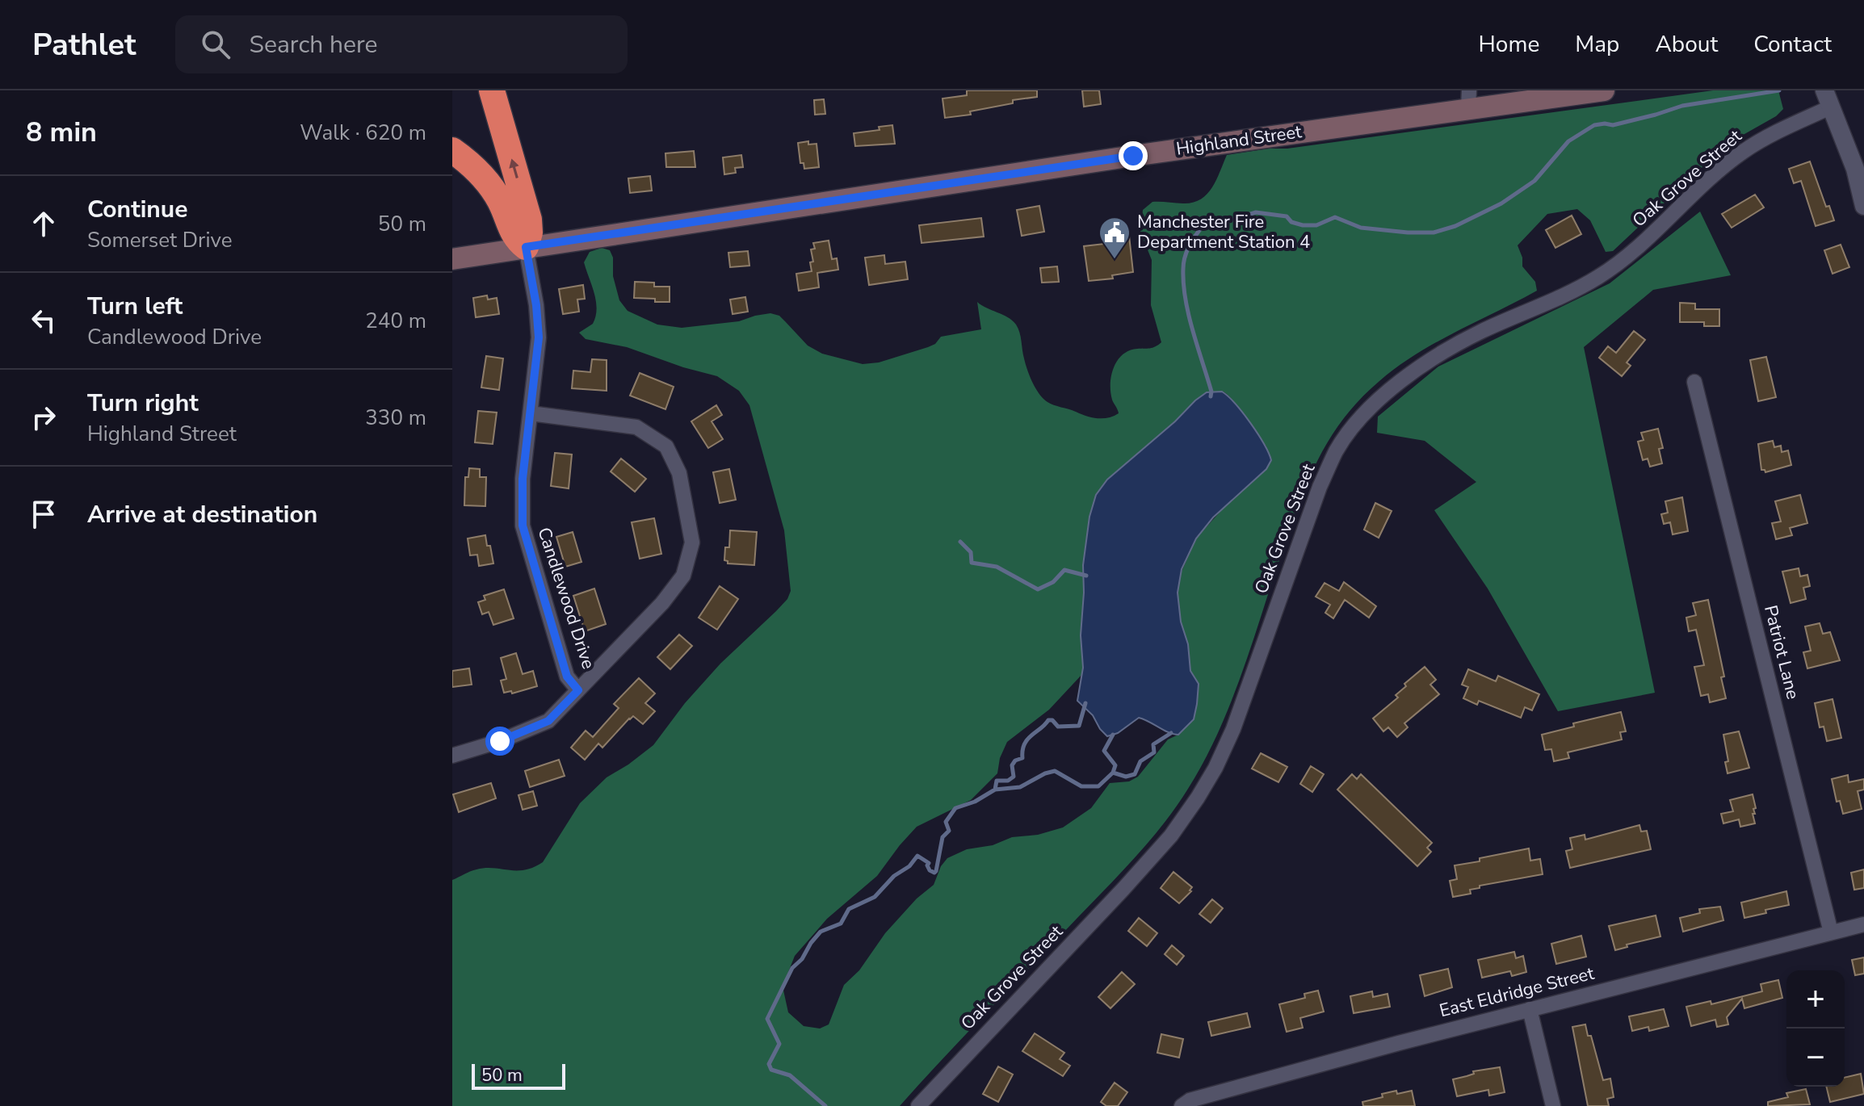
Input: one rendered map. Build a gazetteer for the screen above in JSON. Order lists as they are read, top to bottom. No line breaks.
{"streets":{"main road":["Highland Street"],"street":["Oak Grove Street","Candlewood Drive","Patriot Lane","East Eldridge Street"]},"crossings":[["Highland Street","Candlewood Drive"],["Patriot Lane","East Eldridge Street"]],"places":{"public building":["Manchester Fire Department Station 4"]},"scale_bar":"50 m","page":{"header":"Pathlet","search":"Search here","nav":["Home","Map","About","Contact"],"heading":["8 min","Walk · 620 m"],"list":[["Continue","Somerset Drive","50 m"],["Turn left","Candlewood Drive","240 m"],["Turn right","Highland Street","330 m"],"Arrive at destination"],"map_buttons":["+","−"],"scale":"50 m"}}
